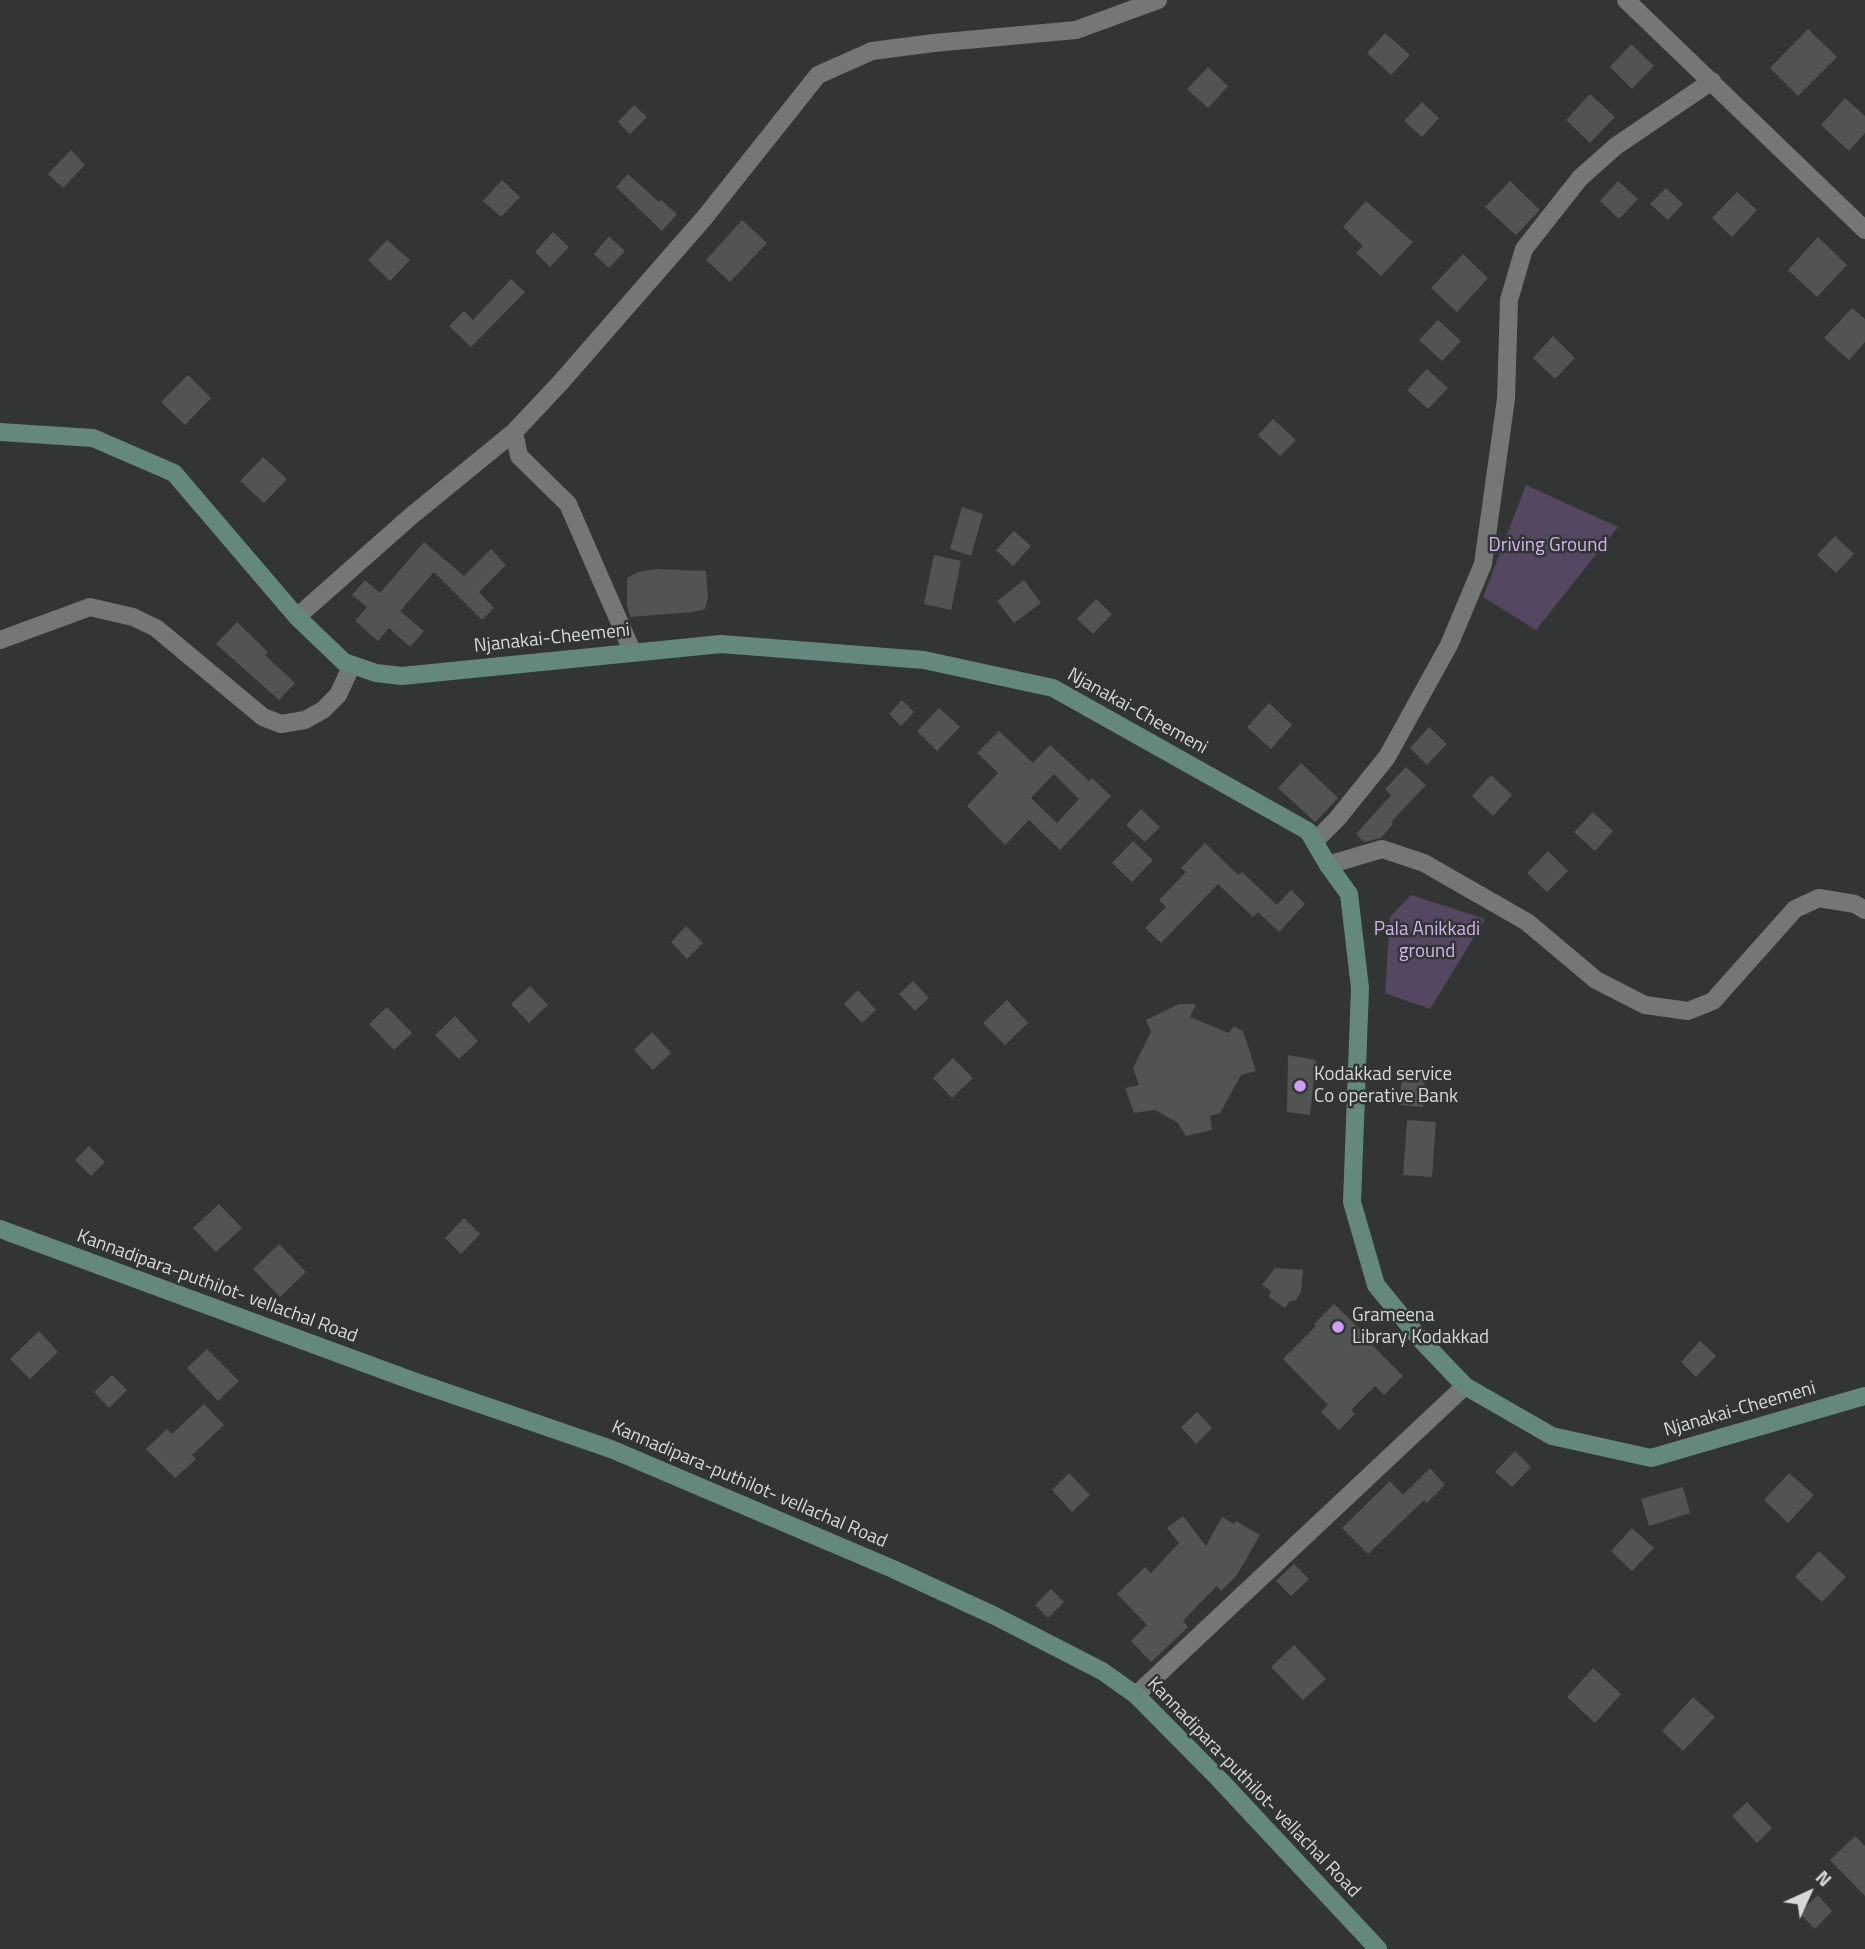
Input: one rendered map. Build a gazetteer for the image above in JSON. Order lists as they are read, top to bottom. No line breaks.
{"streets":{"main road":["Njanakai-Cheemeni","Kannadipara-puthilot- vellachal Road"]},"parks":["Driving Ground","Pala Anikkadi ground"],"places":["Kodakkad service Co operative Bank","Grameena Library Kodakkad"],"north":"top right"}
